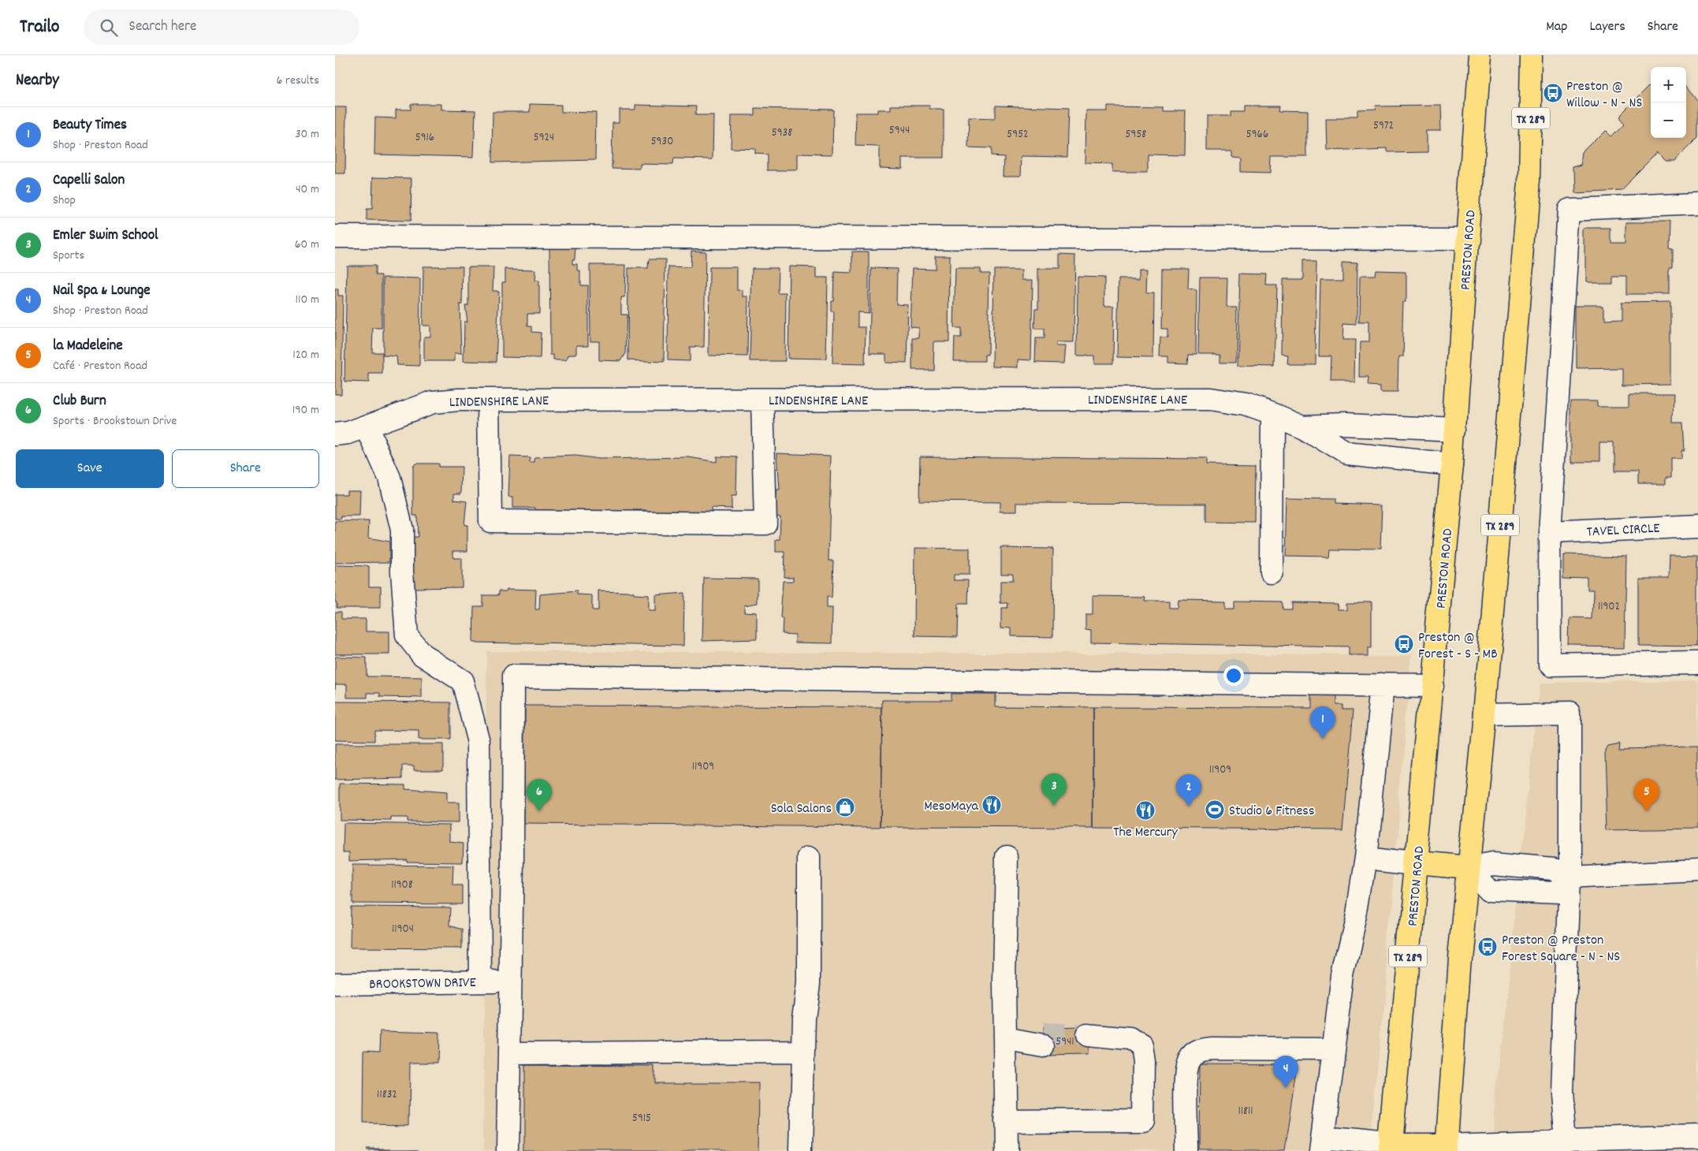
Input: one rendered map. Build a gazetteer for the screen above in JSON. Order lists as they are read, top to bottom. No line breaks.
{"streets":{"main road":["TX 289","PRESTON ROAD"],"street":["LINDENSHIRE LANE","TAVEL CIRCLE","BROOKSTOWN DRIVE"]},"crossings":[["PRESTON ROAD","LINDENSHIRE LANE"]],"places":{"bus stop":["Preston @ Willow - N - NS","Preston @ Forest - S - MB","Preston @ Preston Forest Square - N - NS"],"restaurant":["MesoMaya","The Mercury"],"shop":["Sola Salons"],"sports":["Studio 6 Fitness"]},"house_numbers":["5972","5944","5938","5952","5958","5966","5916","5924","5930","11902","11909","11909","11908","11904","5941","11832","11811","5915"],"page":{"header":"Trailo","search":"Search here","nav":["Map","Layers","Share"],"heading":["Nearby","6 results"],"map_buttons":["+","−"],"list":[{"mark":"1","name":"Beauty Times","note":"Shop · Preston Road","value":"30 m"},{"mark":"2","name":"Capelli Salon","note":"Shop","value":"40 m"},{"mark":"3","name":"Emler Swim School","note":"Sports","value":"60 m"},{"mark":"4","name":"Nail Spa & Lounge","note":"Shop · Preston Road","value":"110 m"},{"mark":"5","name":"la Madeleine","note":"Café · Preston Road","value":"120 m"},{"mark":"6","name":"Club Burn","note":"Sports · Brookstown Drive","value":"190 m"}],"buttons":["Save","Share"],"pins":["1","3","2","5","6","4"]}}
